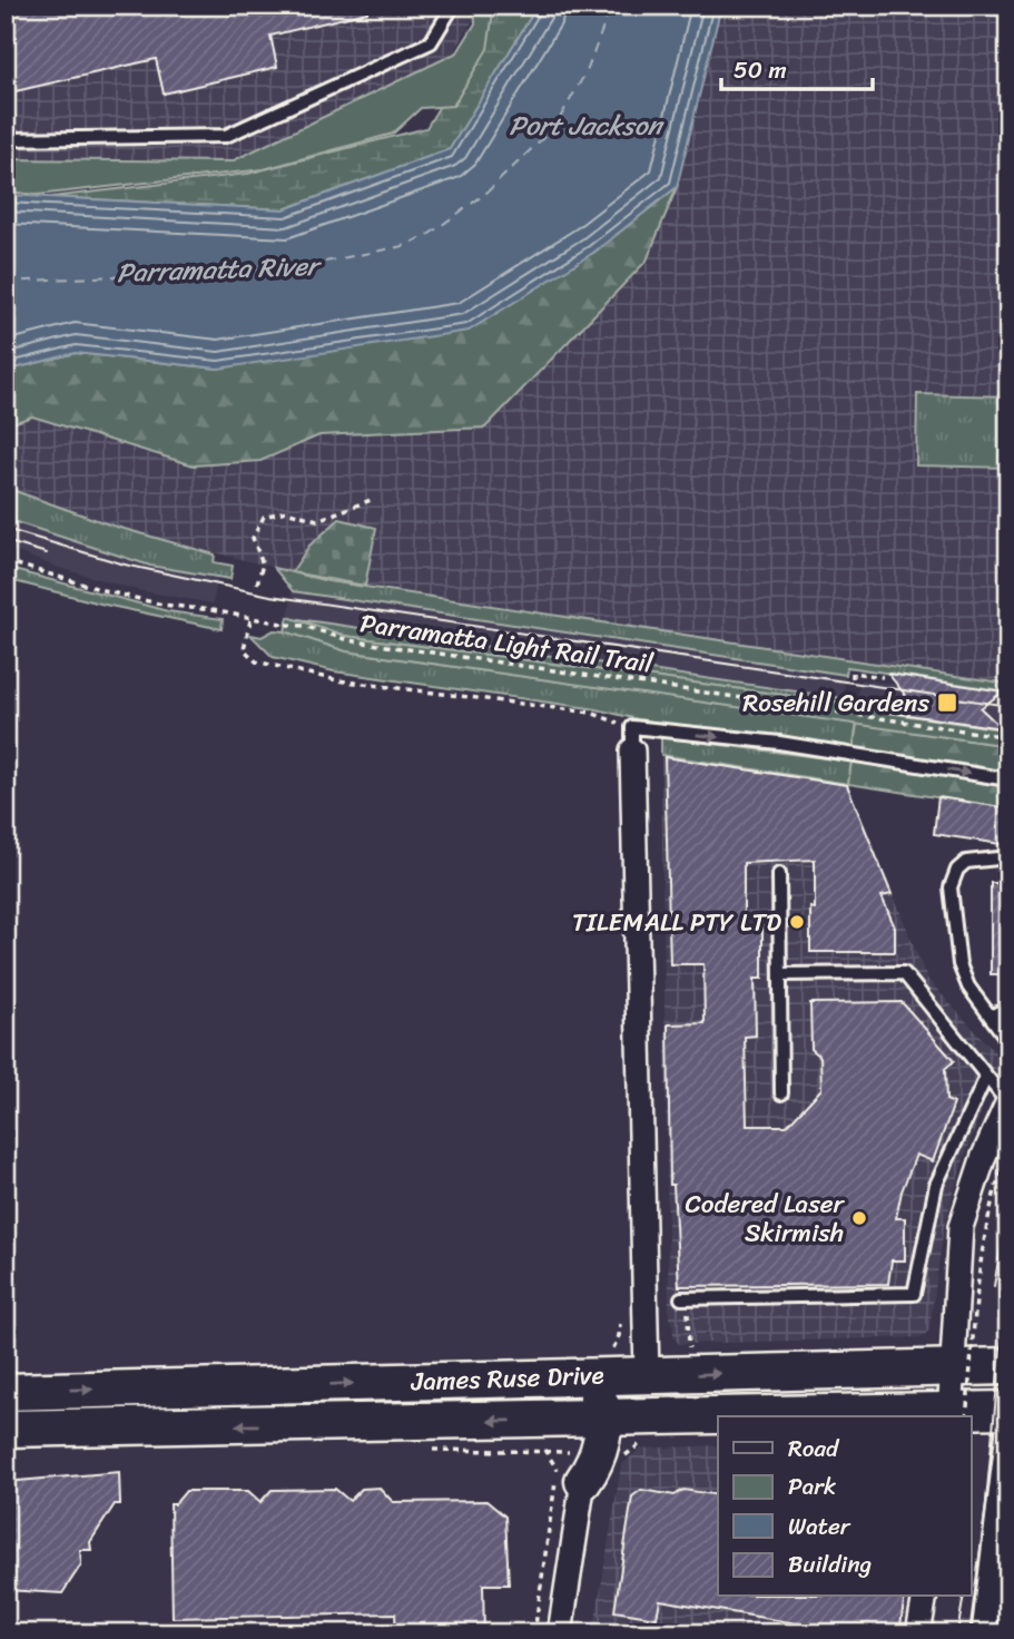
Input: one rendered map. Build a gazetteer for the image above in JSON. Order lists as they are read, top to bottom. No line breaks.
{"streets":{"main road":["James Ruse Drive"],"path":["Parramatta Light Rail Trail"]},"water":["Port Jackson","Parramatta River"],"places":{"transit":["Rosehill Gardens"],"other":["TILEMALL PTY LTD","Codered Laser Skirmish"]},"legend":["Road","Park","Water","Building"],"scale_bar":"50 m"}
